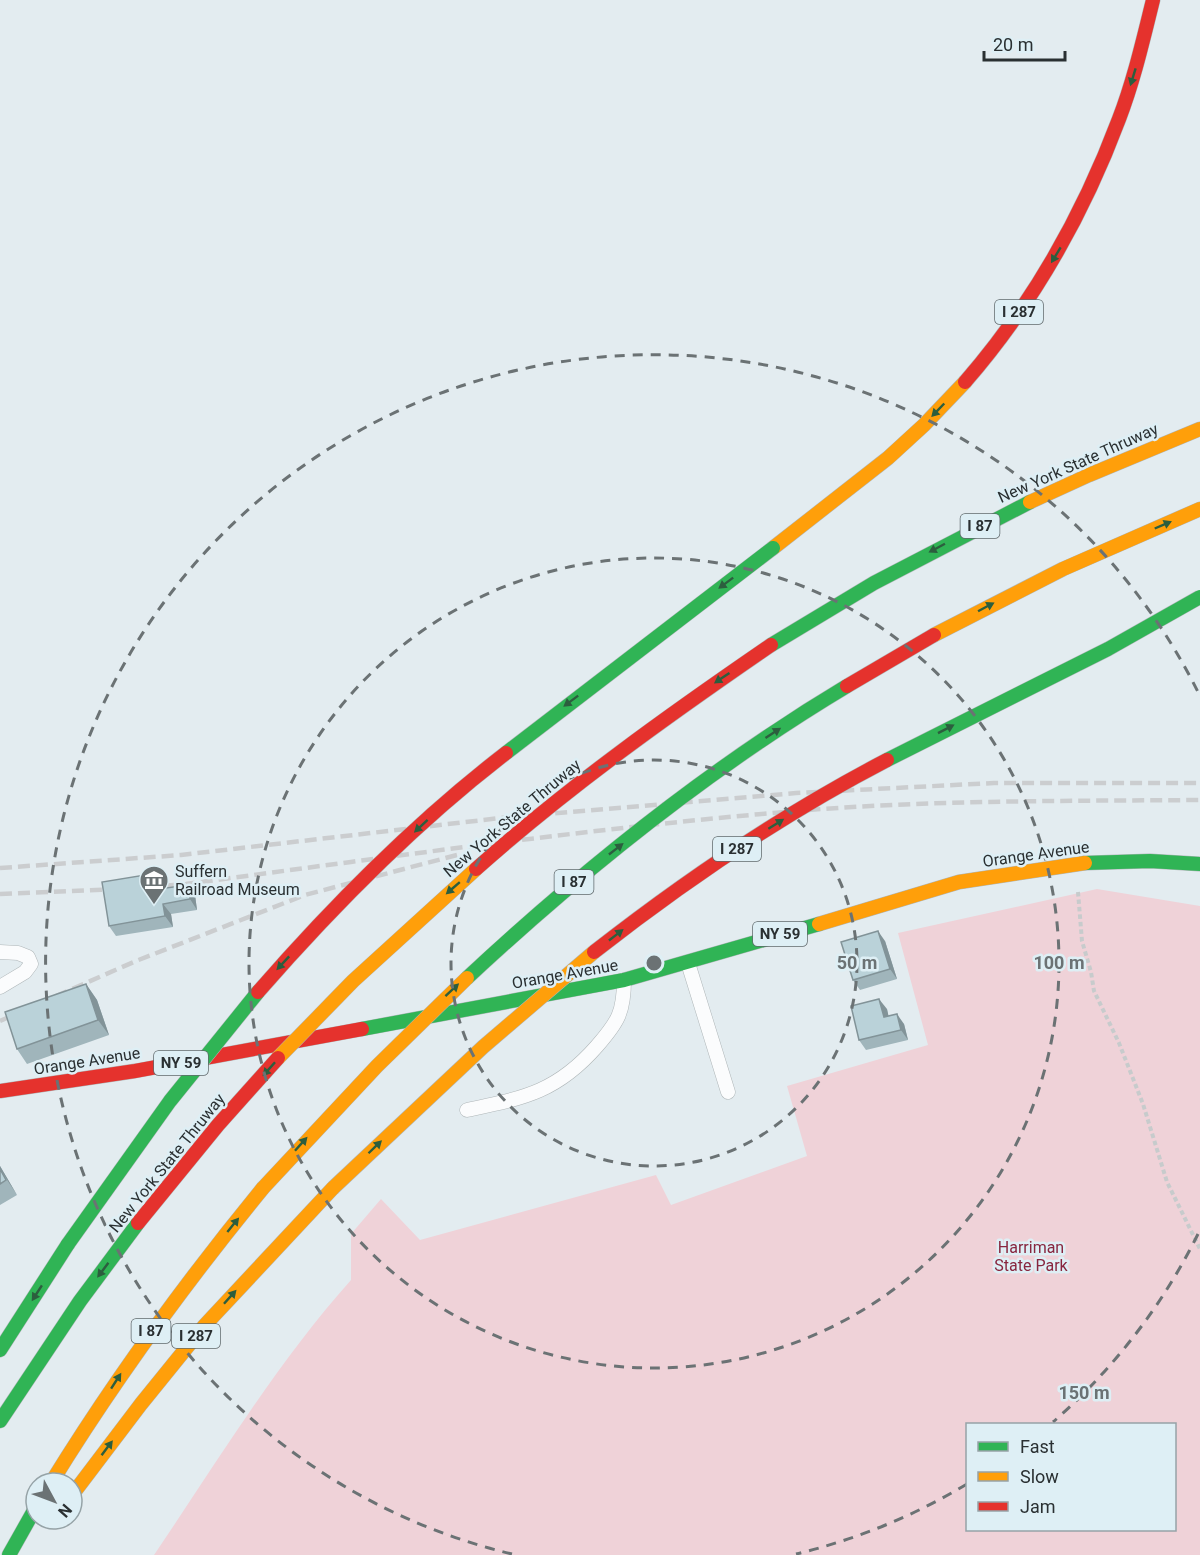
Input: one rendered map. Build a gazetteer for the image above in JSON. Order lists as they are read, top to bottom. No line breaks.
{"streets":{"main road":["I 287","New York State Thruway","I 87","Orange Avenue","NY 59"]},"parks":["Harriman State Park"],"places":{"museum":["Suffern Railroad Museum"]},"legend":["Fast","Slow","Jam"],"scale_bar":"20 m","north":"bottom right","rings":["50 m","100 m","150 m"]}
